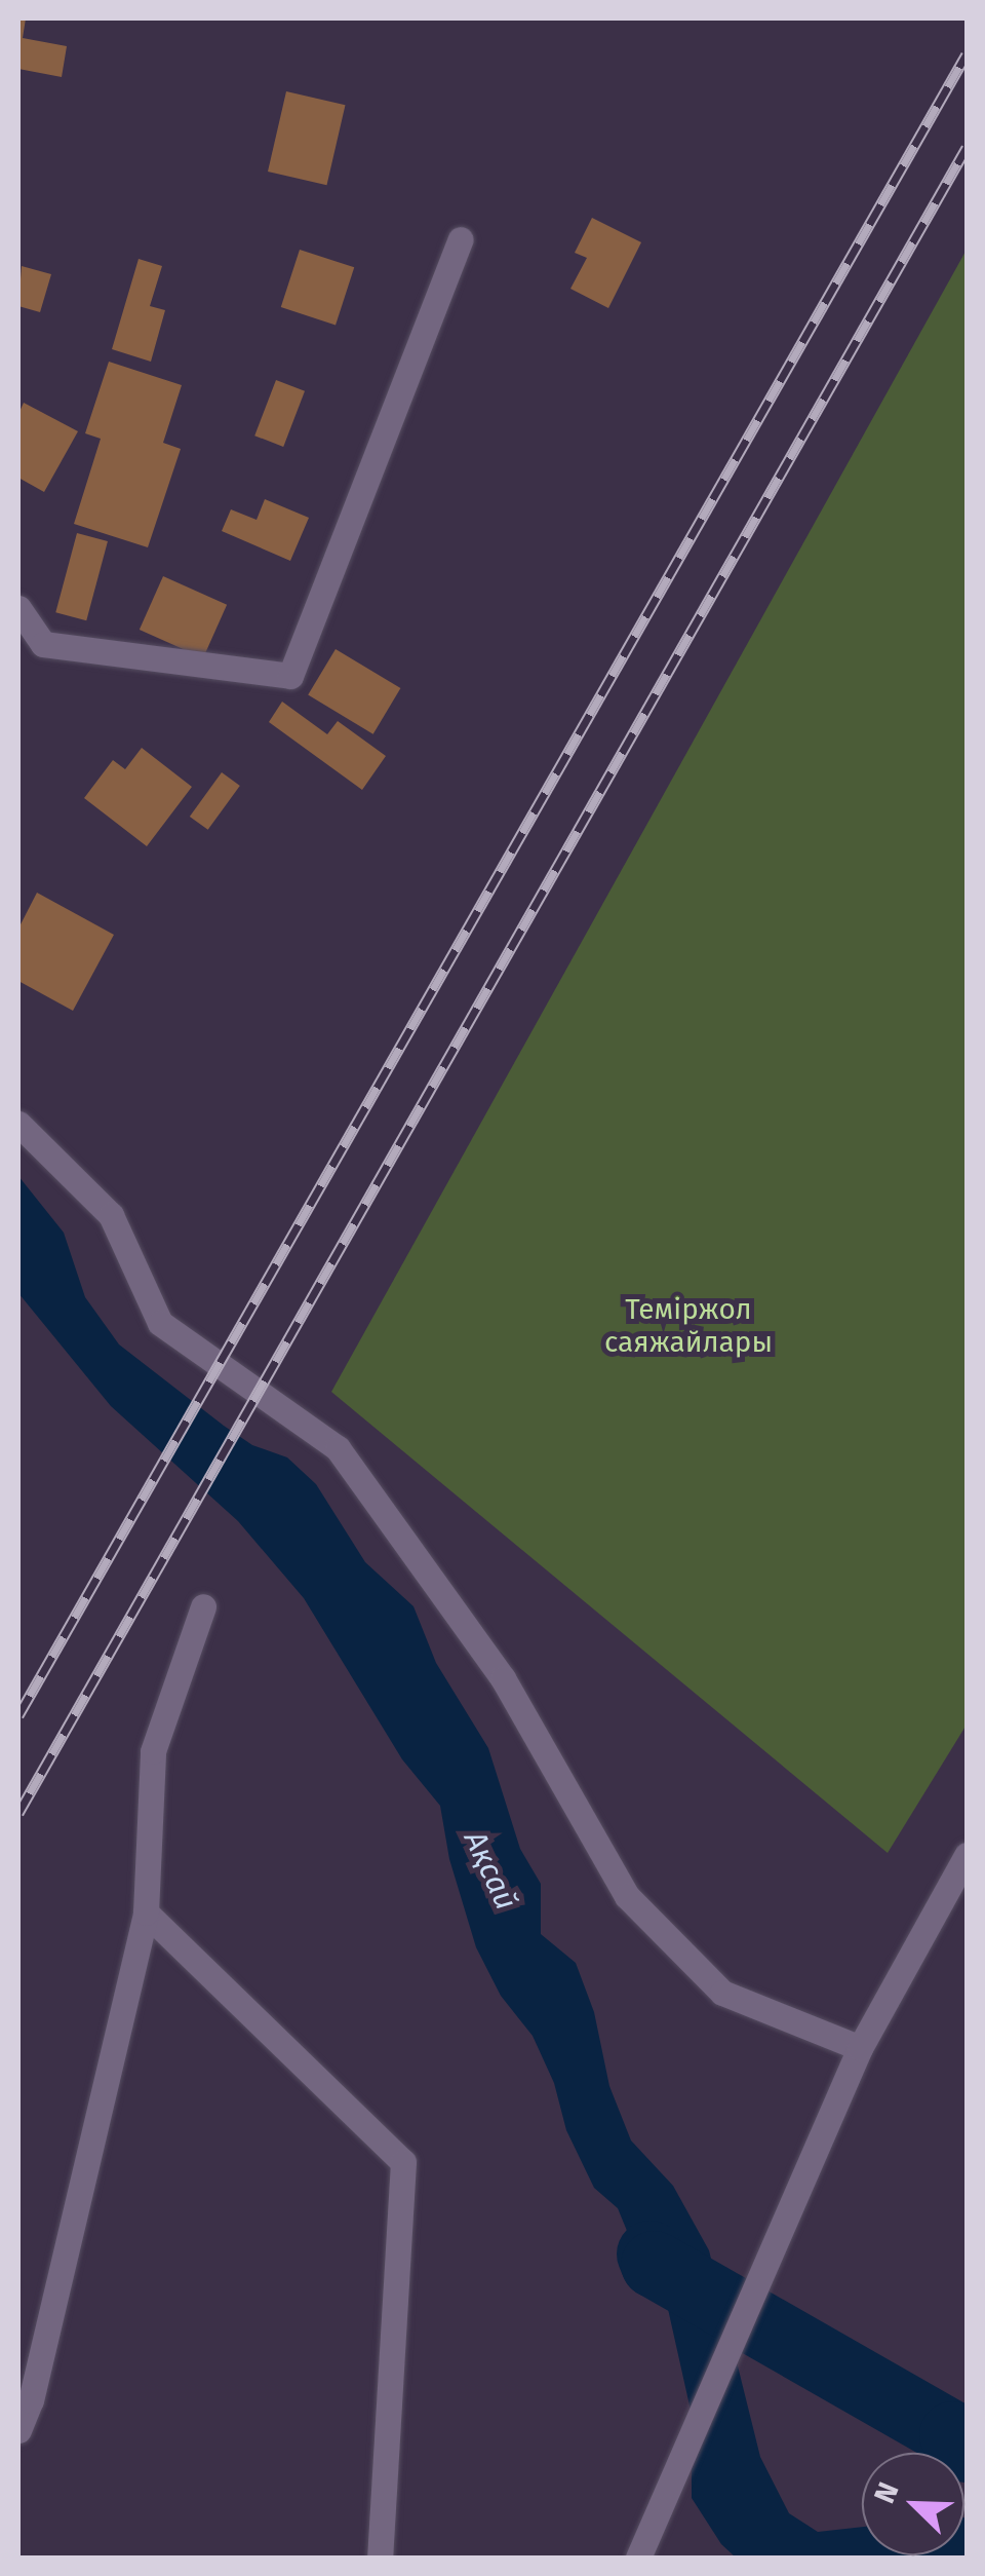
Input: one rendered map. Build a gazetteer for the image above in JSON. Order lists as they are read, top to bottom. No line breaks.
{"water":["Ақсай"],"parks":["Теміржол саяжайлары"],"north":"top left"}
